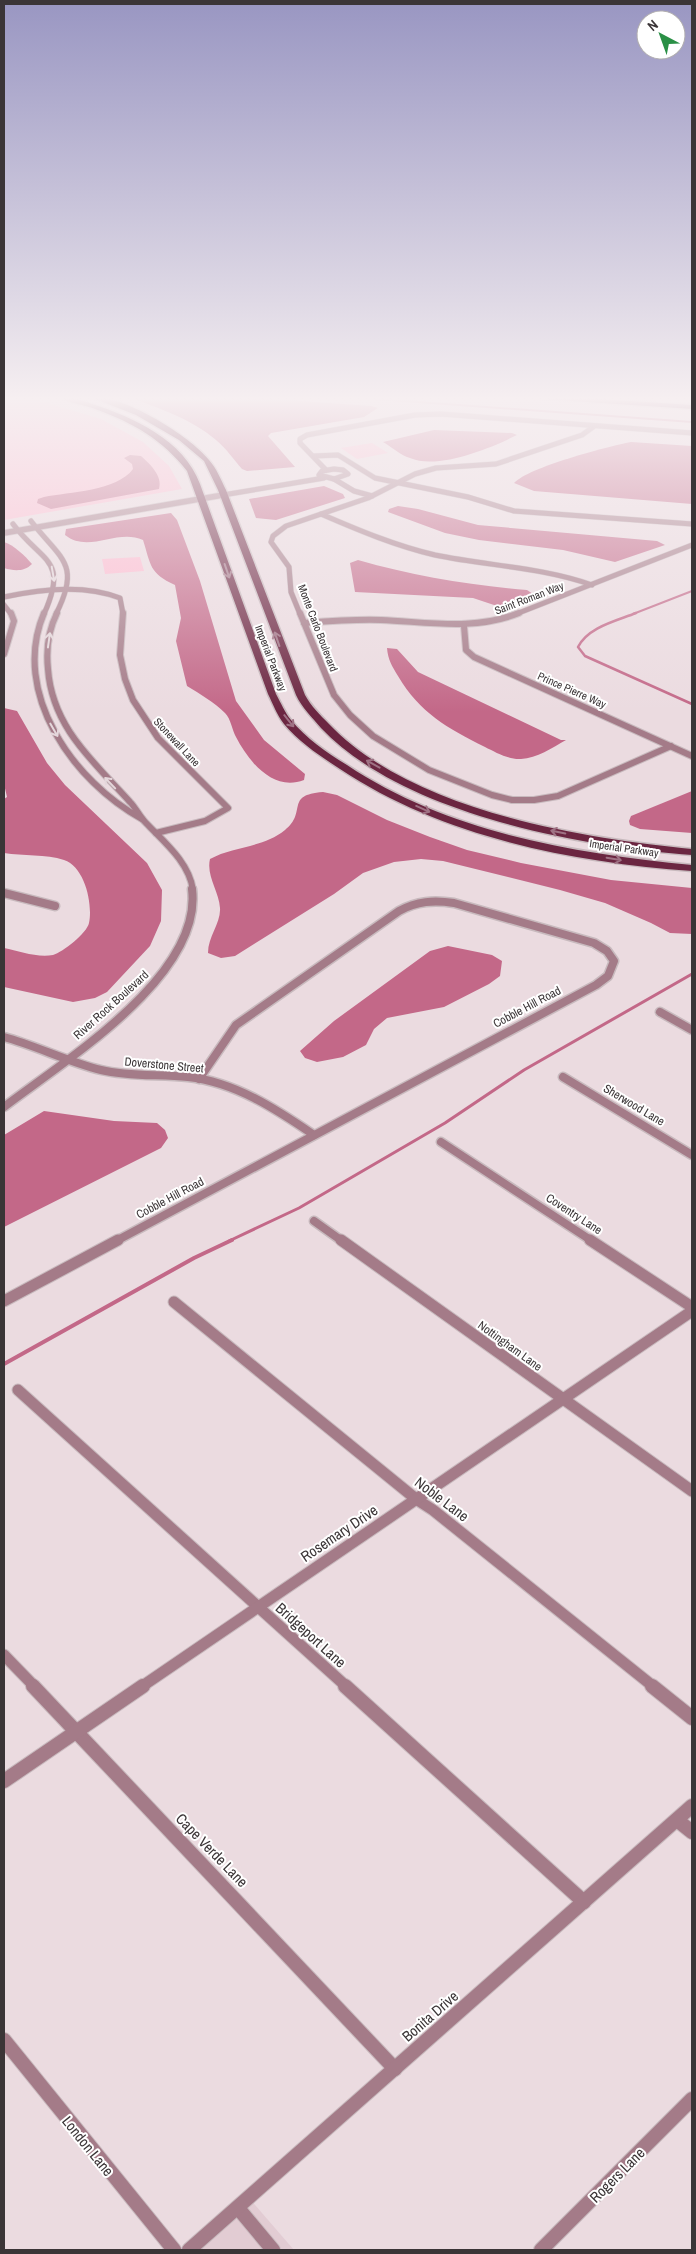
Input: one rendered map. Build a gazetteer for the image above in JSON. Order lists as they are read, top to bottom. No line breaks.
{"streets":{"main road":["Imperial Parkway"],"street":["Saint Roman Way","Monte Carlo Boulevard","Prince Pierre Way","Stonewall Lane","River Rock Boulevard","Cobble Hill Road","Doverstone Street","Sherwood Lane","Coventry Lane","Nottingham Lane","Noble Lane","Rosemary Drive","Bridgeport Lane","Cape Verde Lane","Bonita Drive","London Lane","Rogers Lane"]},"crossings":[["Saint Roman Way","Monte Carlo Boulevard"],["Saint Roman Way","Prince Pierre Way"],["Monte Carlo Boulevard","Prince Pierre Way"],["Stonewall Lane","River Rock Boulevard"],["River Rock Boulevard","Doverstone Street"],["Cobble Hill Road","Doverstone Street"],["Nottingham Lane","Rosemary Drive"],["Noble Lane","Rosemary Drive"],["Rosemary Drive","Bridgeport Lane"],["Rosemary Drive","Cape Verde Lane"],["Bridgeport Lane","Bonita Drive"],["Cape Verde Lane","Bonita Drive"]],"north":"top left"}
